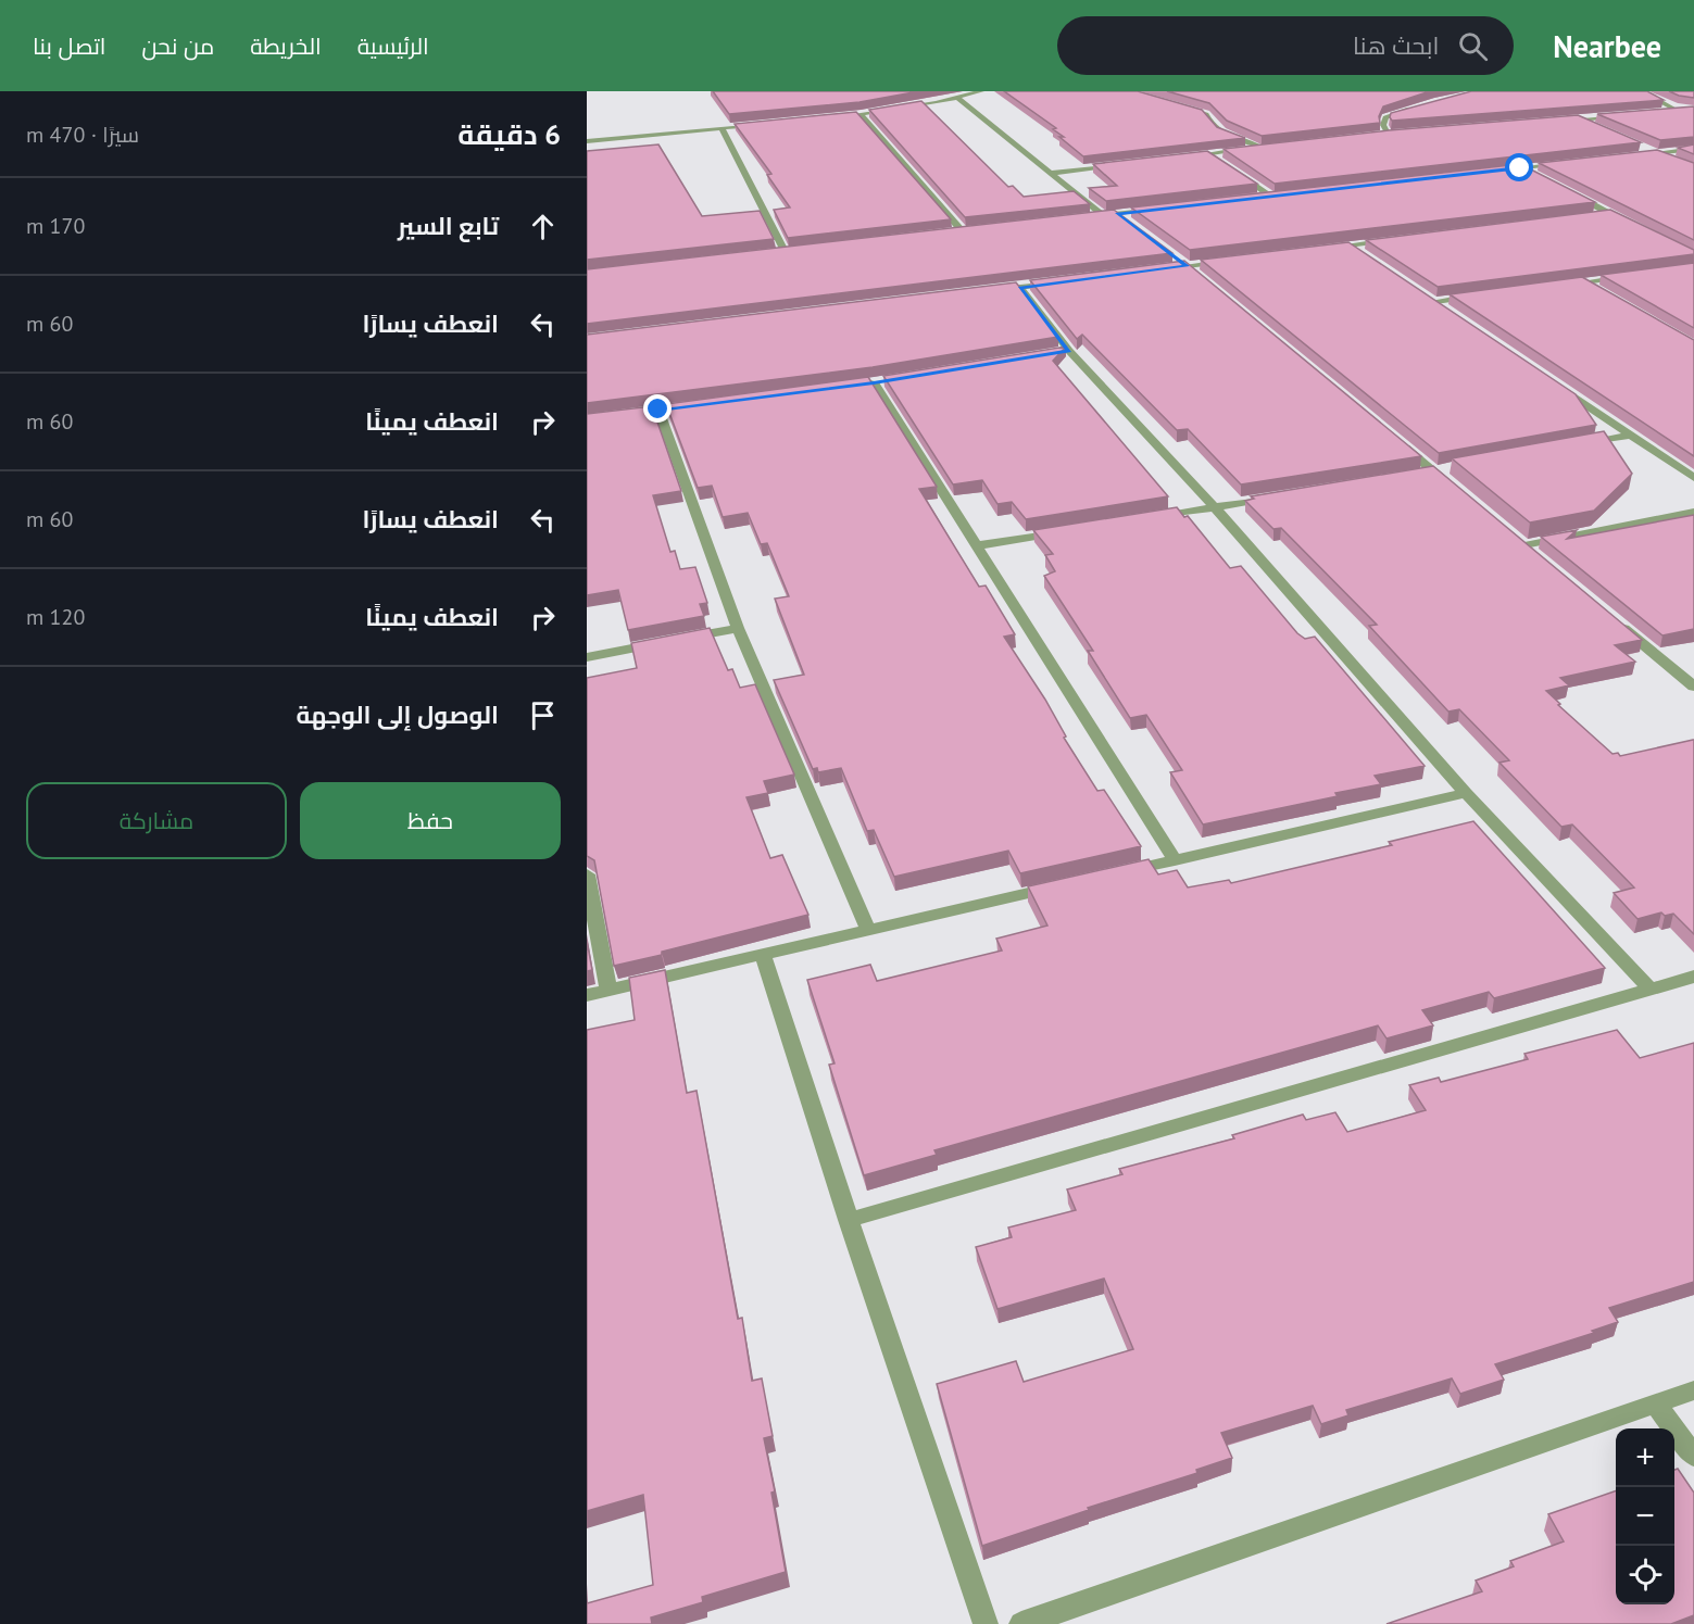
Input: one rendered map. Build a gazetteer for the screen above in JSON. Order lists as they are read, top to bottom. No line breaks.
{"page":{"header":"Nearbee","search":"ابحث هنا","nav":["الرئيسية","الخريطة","من نحن","اتصل بنا"],"heading":["6 دقيقة","سيرًا · 470 m"],"list":[["تابع السير","170 m"],["انعطف يسارًا","60 m"],["انعطف يمينًا","60 m"],["انعطف يسارًا","60 m"],["انعطف يمينًا","120 m"],"الوصول إلى الوجهة"],"buttons":["حفظ","مشاركة"],"map_buttons":["+","−"]}}
